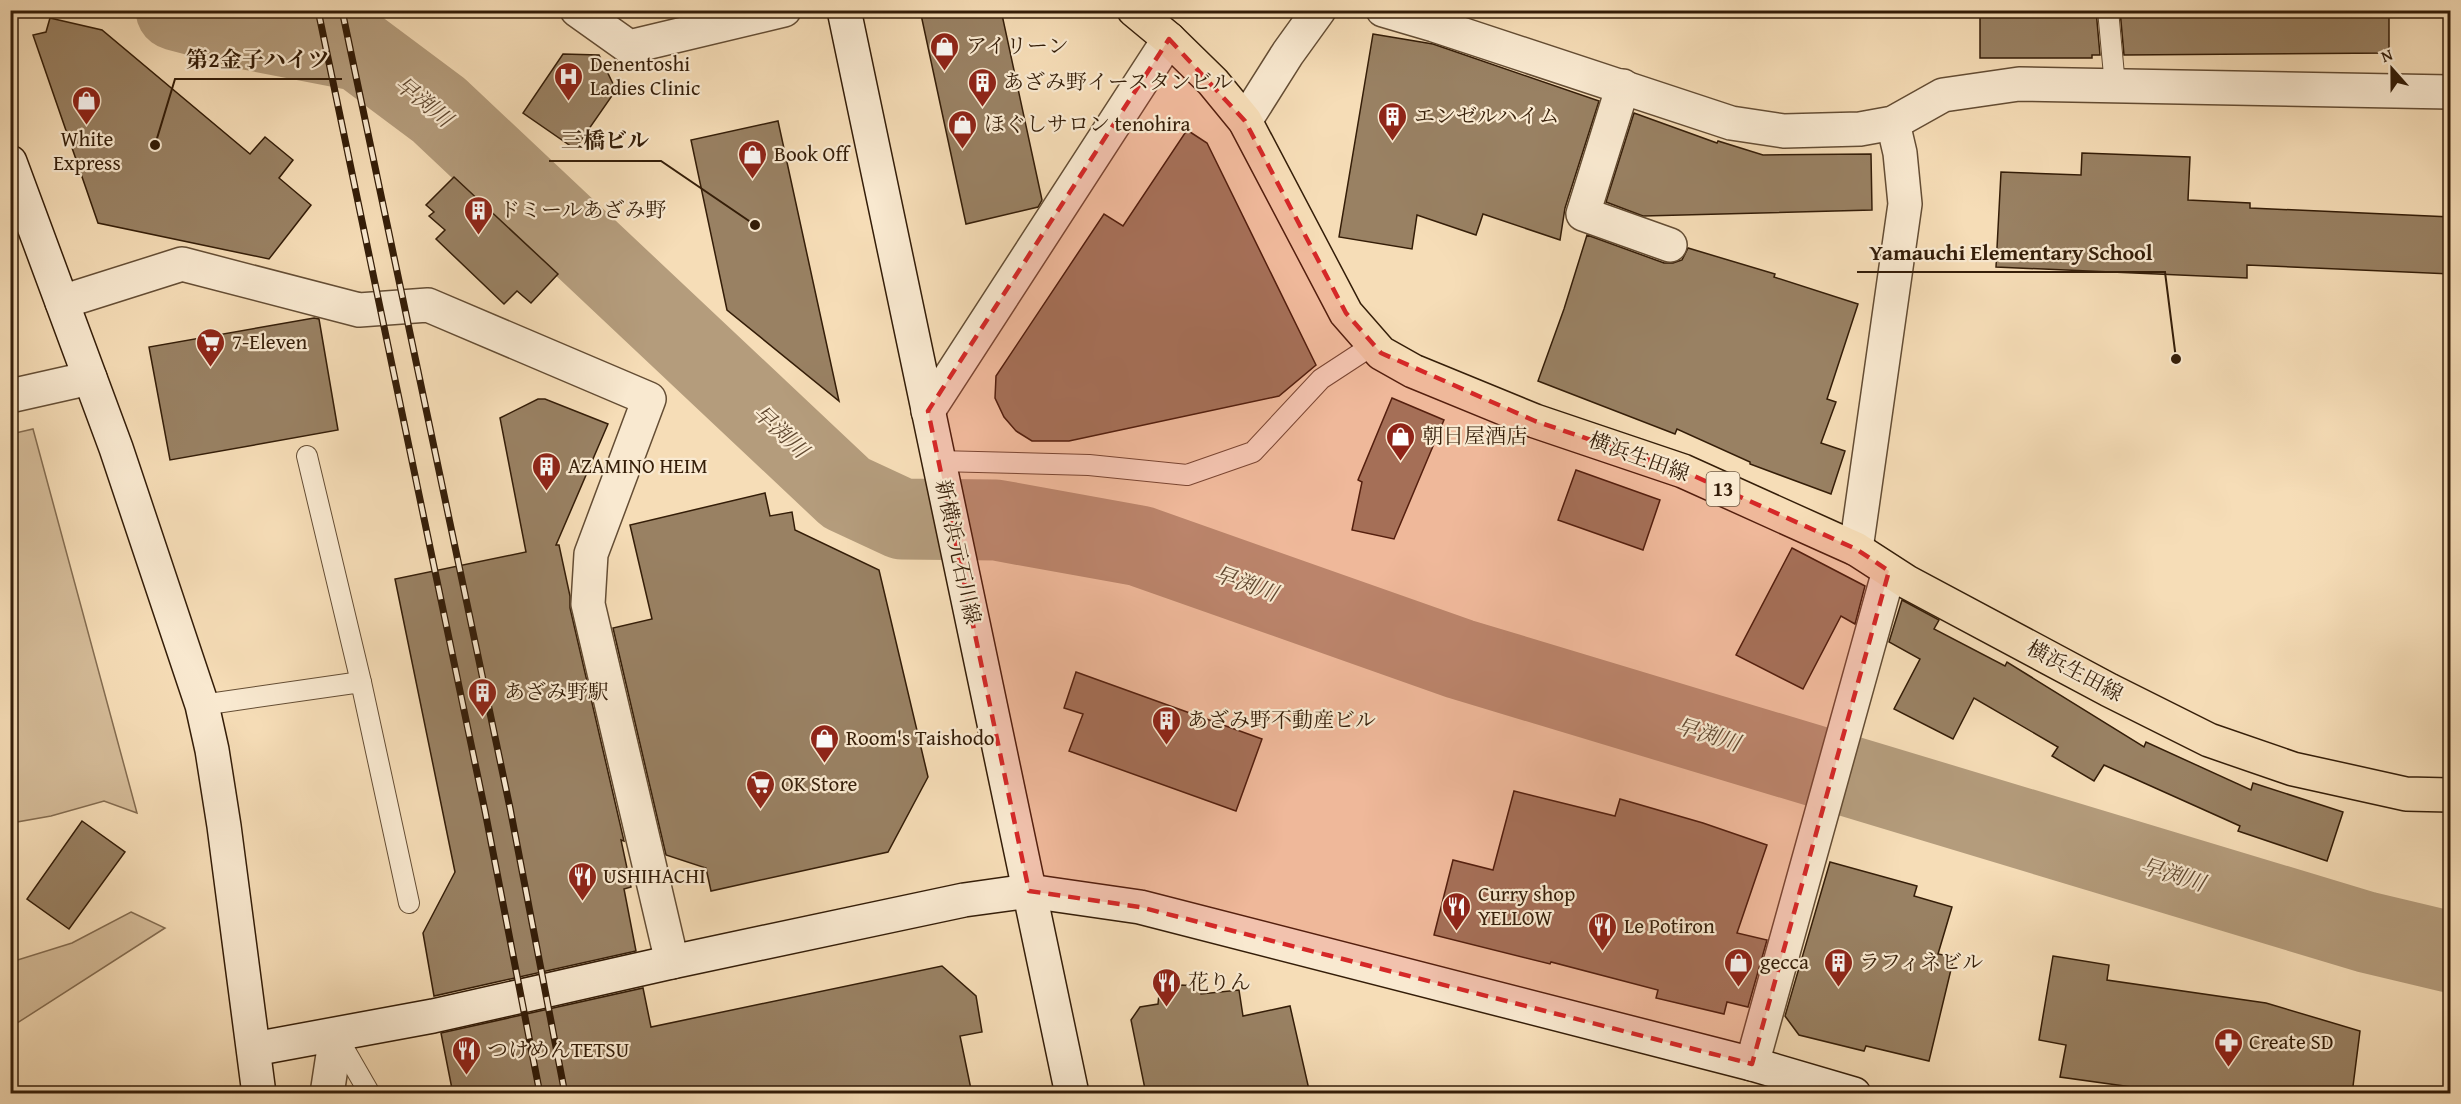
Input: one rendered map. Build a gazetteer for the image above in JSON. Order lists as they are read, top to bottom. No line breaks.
{"streets":{"main road":["横浜生田線","13"],"street":["新横浜元石川線"]},"water":["早渕川"],"places":{"shop":["アイリーン","White Express","ほぐしサロン tenohira","Book Off","朝日屋酒店","Room's Taishodo","gecca"],"hospital":["Denentoshi Ladies Clinic"],"building":["あざみ野イースタンビル","エンゼルハイム","ドミールあざみ野","AZAMINO HEIM","あざみ野駅","あざみ野不動産ビル","ラフィネビル"],"other":["第2金子ハイツ","三橋ビル","Yamauchi Elementary School"],"supermarket":["7-Eleven","OK Store"],"restaurant":["USHIHACHI","Curry shop YELLOW","Le Potiron","花りん","つけめんTETSU"],"pharmacy":["Create SD"]},"north":"top"}
